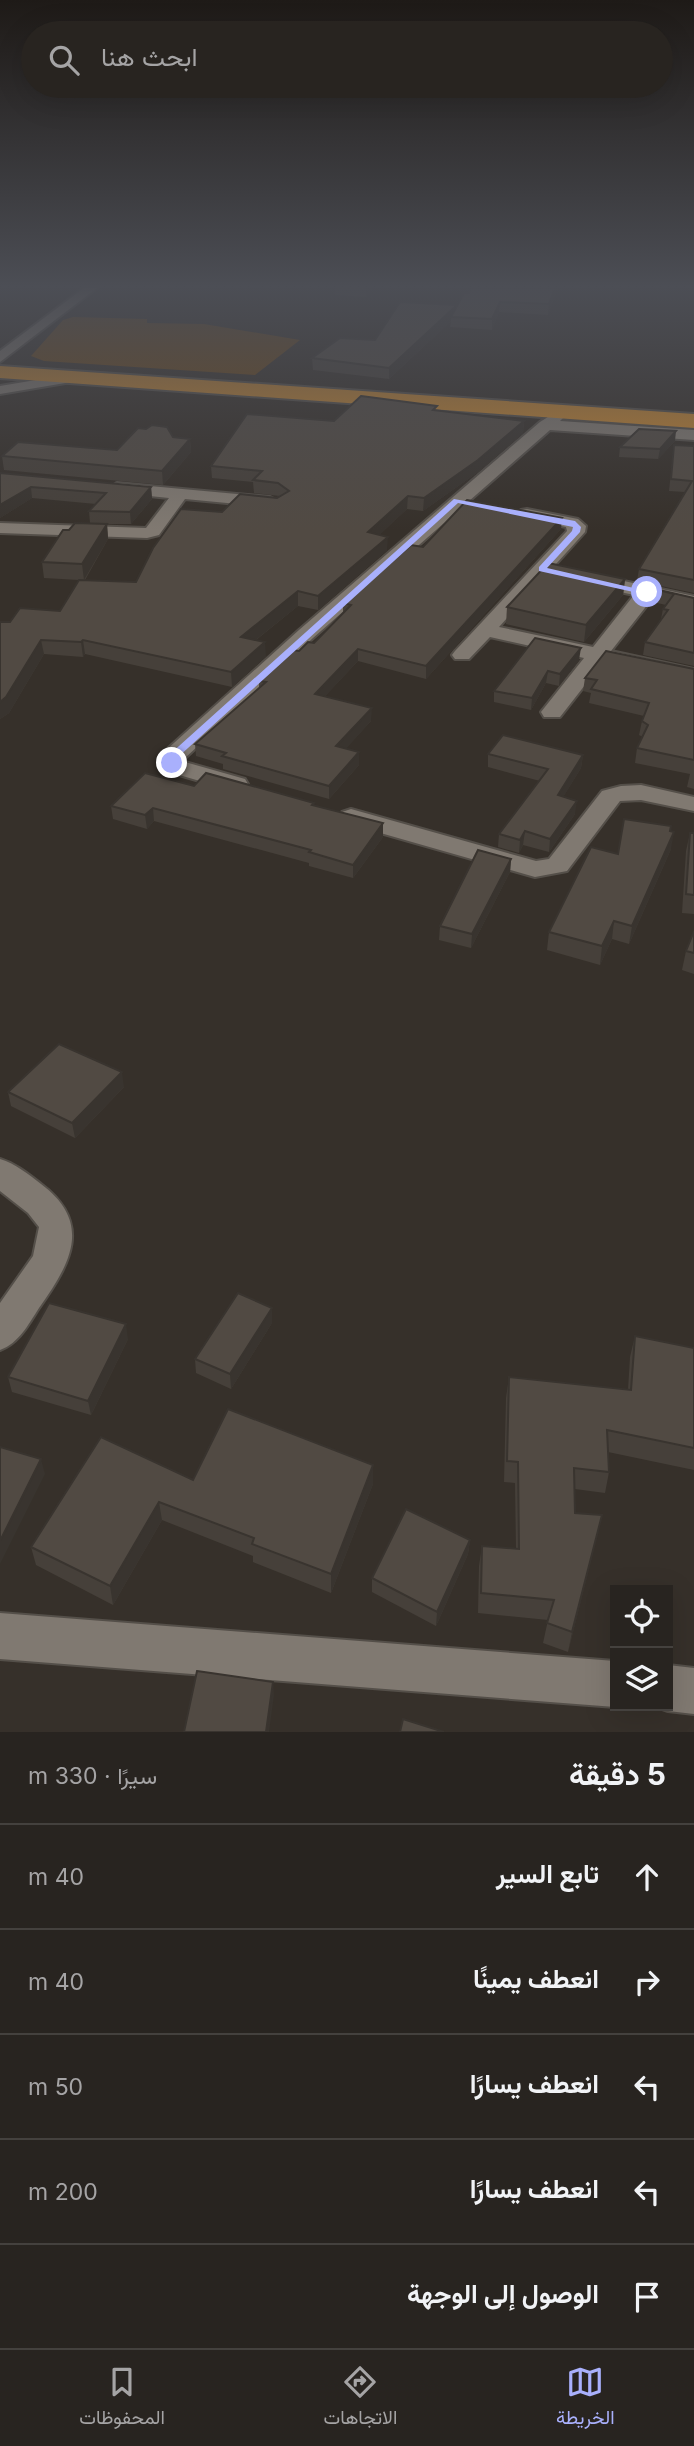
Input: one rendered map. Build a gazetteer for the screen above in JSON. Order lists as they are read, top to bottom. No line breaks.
{"page":{"search":"ابحث هنا","heading":["5 دقيقة","سيرًا · 330 m"],"list":[["تابع السير","40 m"],["انعطف يمينًا","40 m"],["انعطف يسارًا","50 m"],["انعطف يسارًا","200 m"],"الوصول إلى الوجهة"],"nav":["الخريطة","الاتجاهات","المحفوظات"]}}
